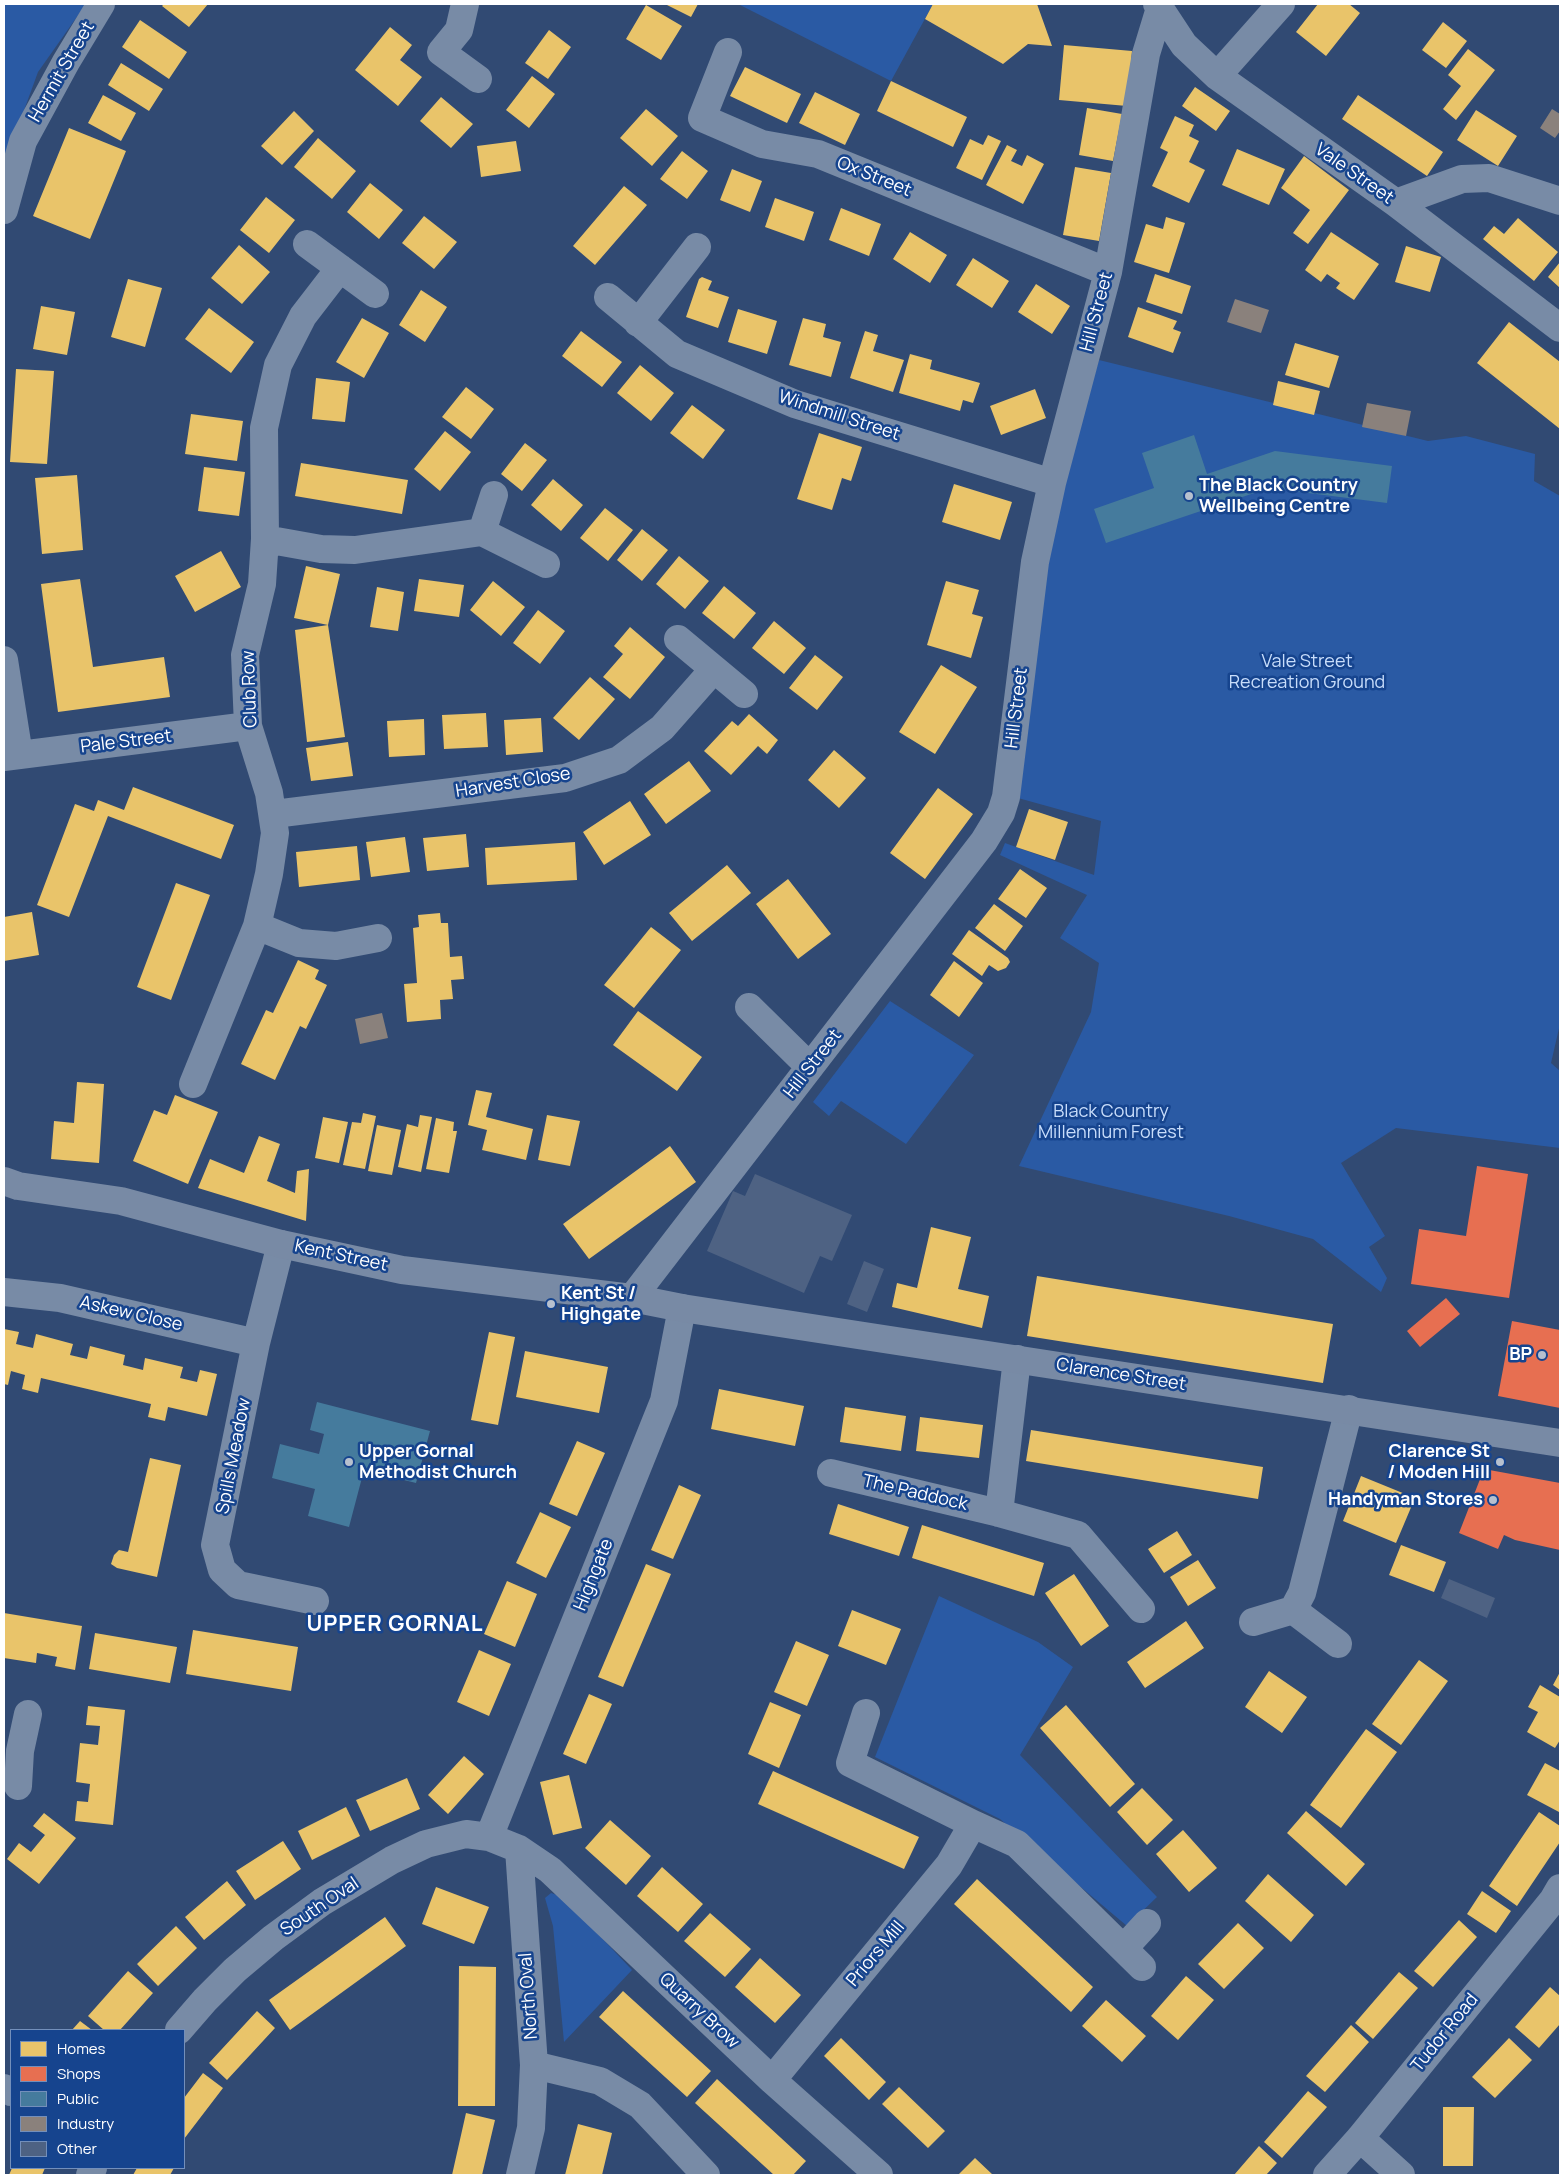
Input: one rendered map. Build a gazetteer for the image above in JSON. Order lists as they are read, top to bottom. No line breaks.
{"streets":{"main road":["Kent Street","Clarence Street"],"street":["Hermit Street","Vale Street","Ox Street","Hill Street","Windmill Street","Club Row","Pale Street","Harvest Close","Askew Close","Spills Meadow","The Paddock","Highgate","South Oval","Priors Mill","North Oval","Quarry Brow","Tudor Road"]},"crossings":[["Vale Street","Hill Street"],["Ox Street","Hill Street"],["Hill Street","Windmill Street"],["Hill Street","Kent Street"],["Club Row","Pale Street"],["Club Row","Harvest Close"],["Kent Street","Clarence Street"],["Kent Street","Spills Meadow"],["Kent Street","Highgate"],["Askew Close","Spills Meadow"],["Clarence Street","Highgate"],["Highgate","South Oval"],["Priors Mill","Quarry Brow"],["North Oval","Quarry Brow"]],"districts":["UPPER GORNAL"],"parks":["Vale Street Recreation Ground","Black Country Millennium Forest"],"places":["The Black Country Wellbeing Centre","Kent St / Highgate","BP","Upper Gornal Methodist Church","Clarence St / Moden Hill","Handyman Stores"],"legend":["Homes","Shops","Public","Industry","Other"]}
